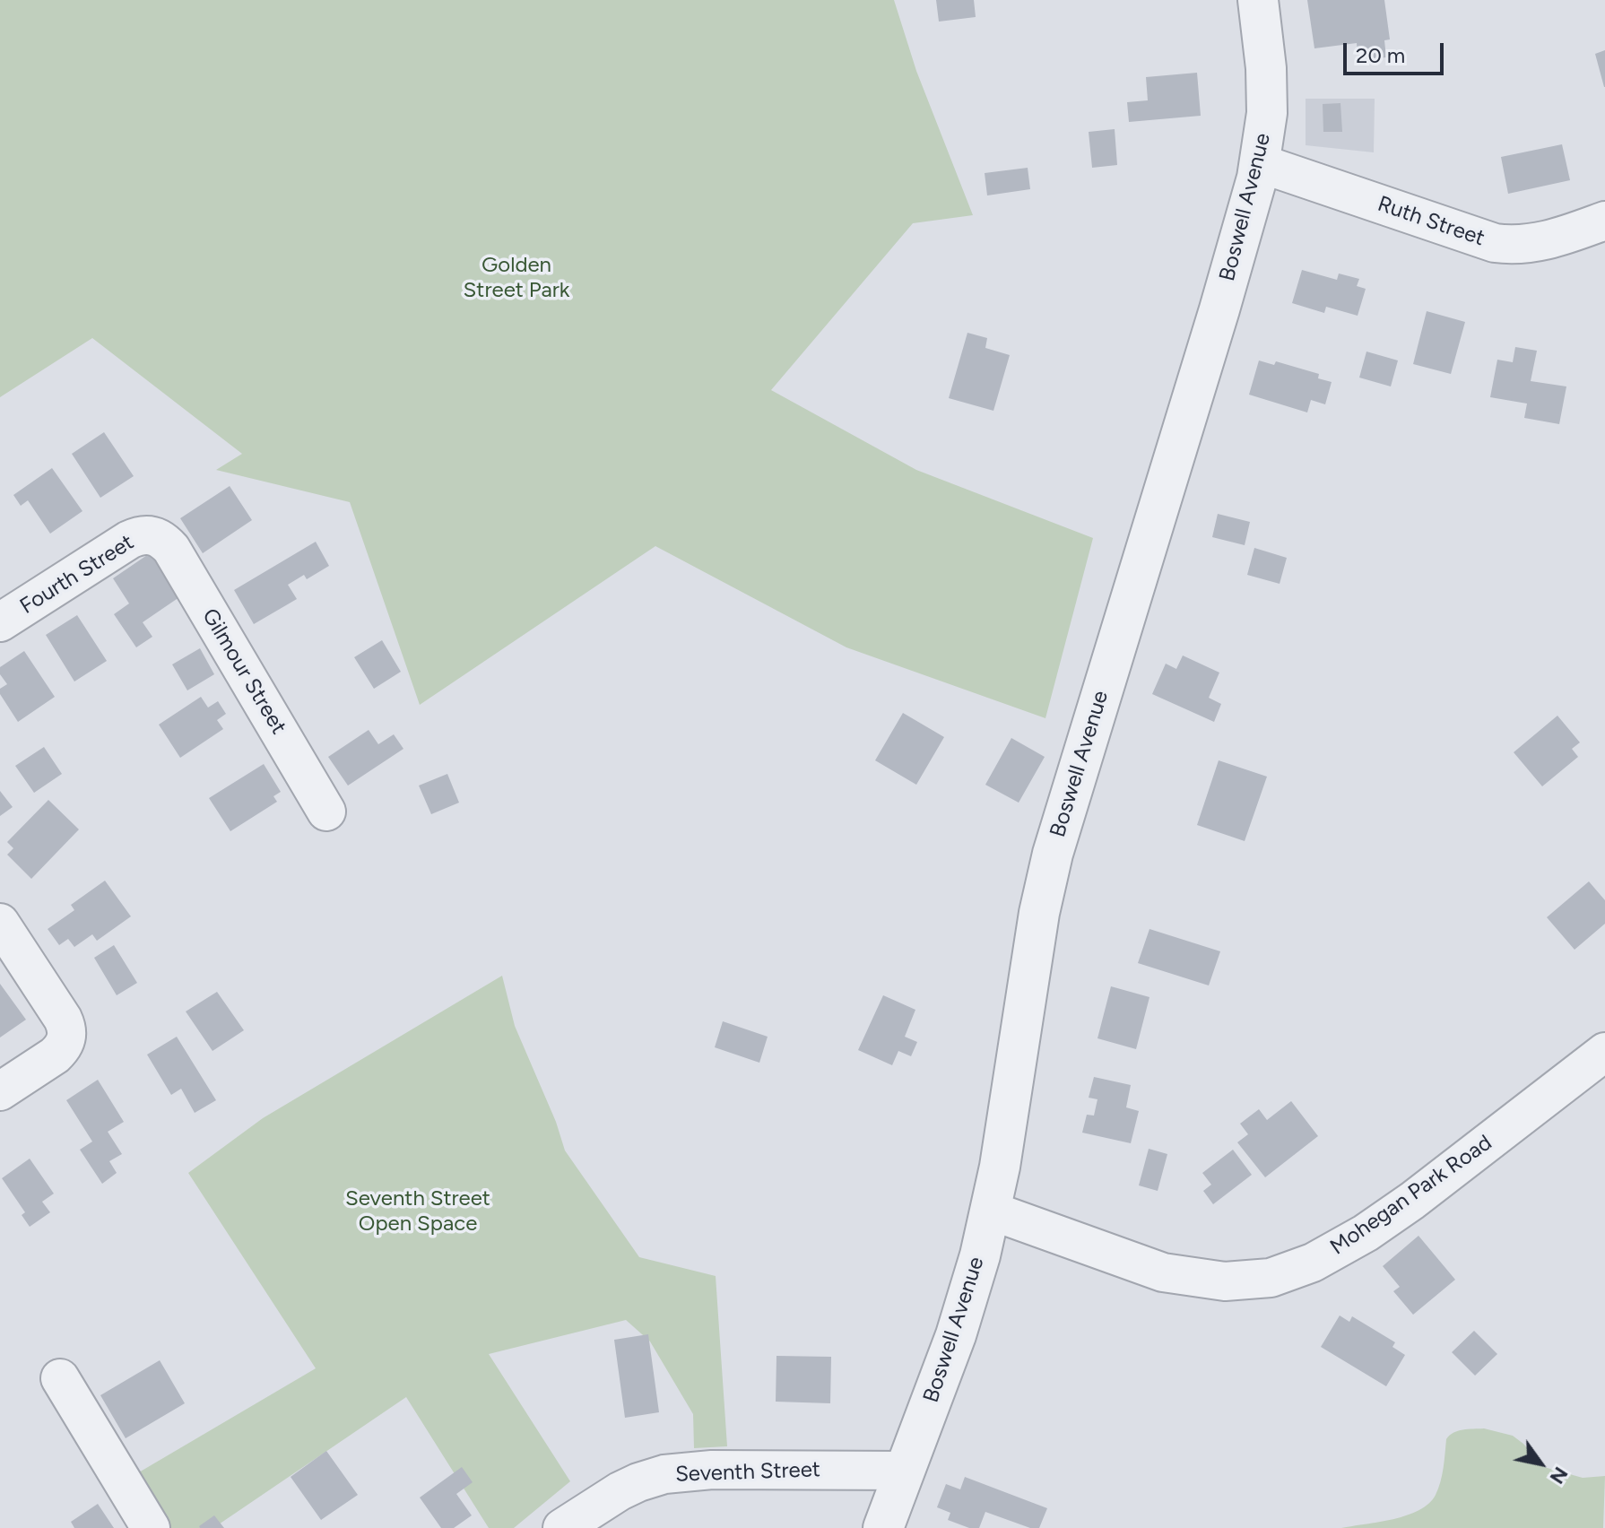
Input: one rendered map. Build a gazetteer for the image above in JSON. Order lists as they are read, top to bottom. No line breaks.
{"streets":{"street":["Boswell Avenue","Ruth Street","Fourth Street","Gilmour Street","Mohegan Park Road","Seventh Street"]},"crossings":[["Boswell Avenue","Ruth Street"],["Boswell Avenue","Mohegan Park Road"],["Boswell Avenue","Seventh Street"],["Fourth Street","Gilmour Street"]],"parks":["Golden Street Park","Seventh Street Open Space"],"scale_bar":"20 m","north":"bottom right"}
